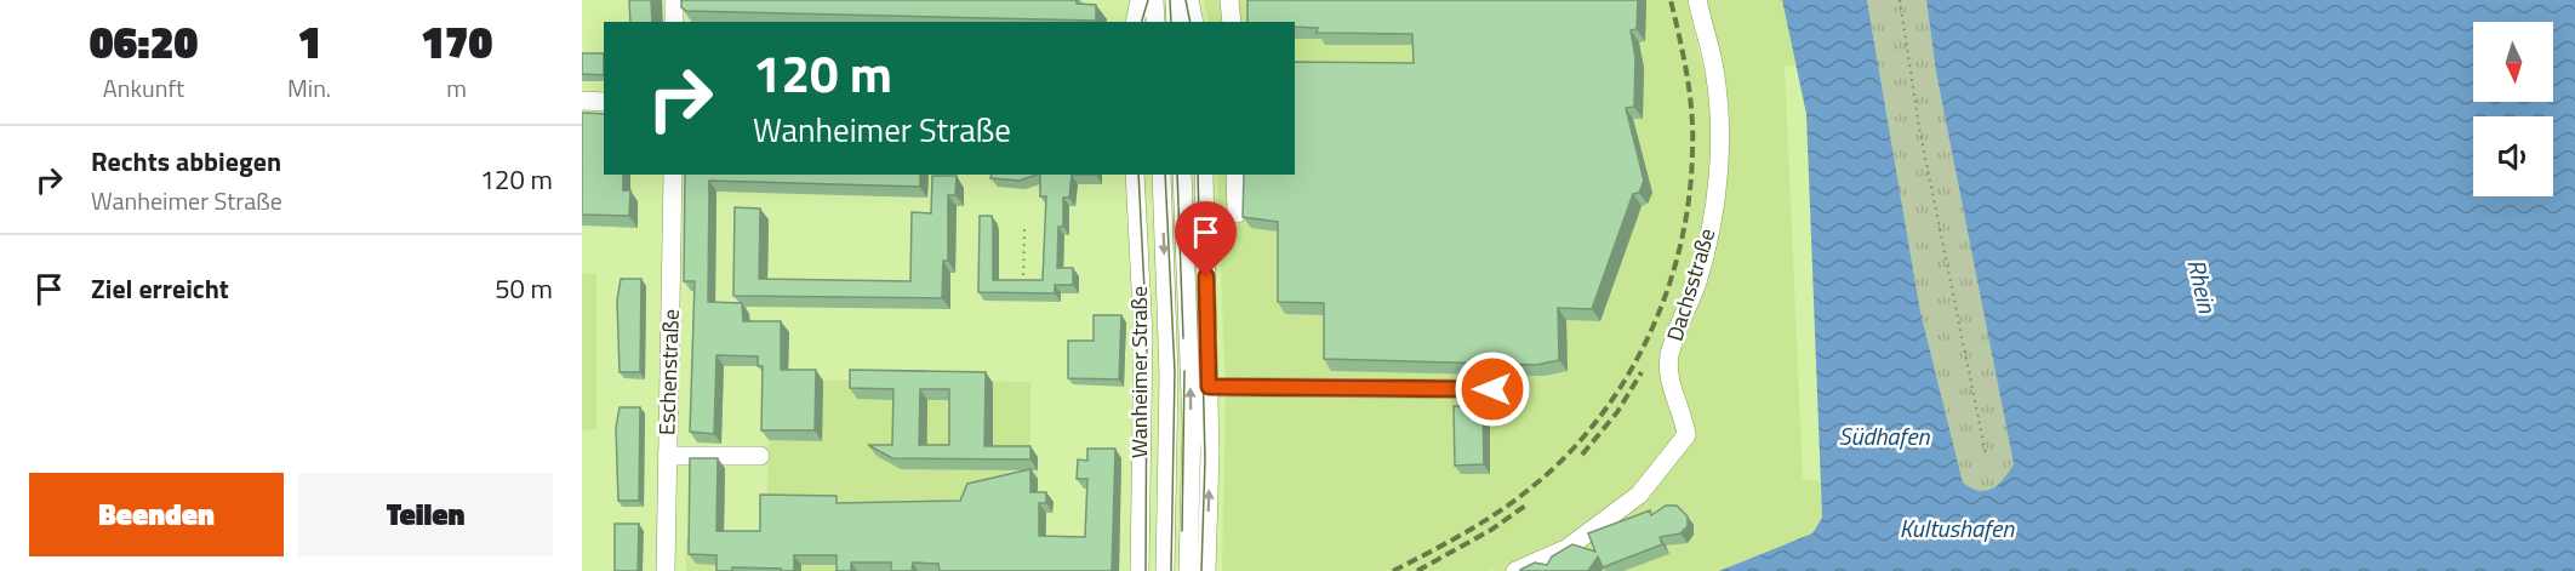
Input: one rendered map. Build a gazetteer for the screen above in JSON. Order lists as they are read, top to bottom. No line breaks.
{"streets":{"street":["Dachsstraße","Eschenstraße","Wanheimer Straße"]},"water":["Rhein","Südhafen","Kultushafen"],"north":"bottom","page":{"eta":["06:20","Ankunft","1","Min.","170","m"],"turn":["120 m","Wanheimer Straße"],"list":[{"name":"Rechts abbiegen","note":"Wanheimer Straße","value":"120 m"},{"name":"Ziel erreicht","value":"50 m"}],"buttons":["Beenden","Teilen"]}}
